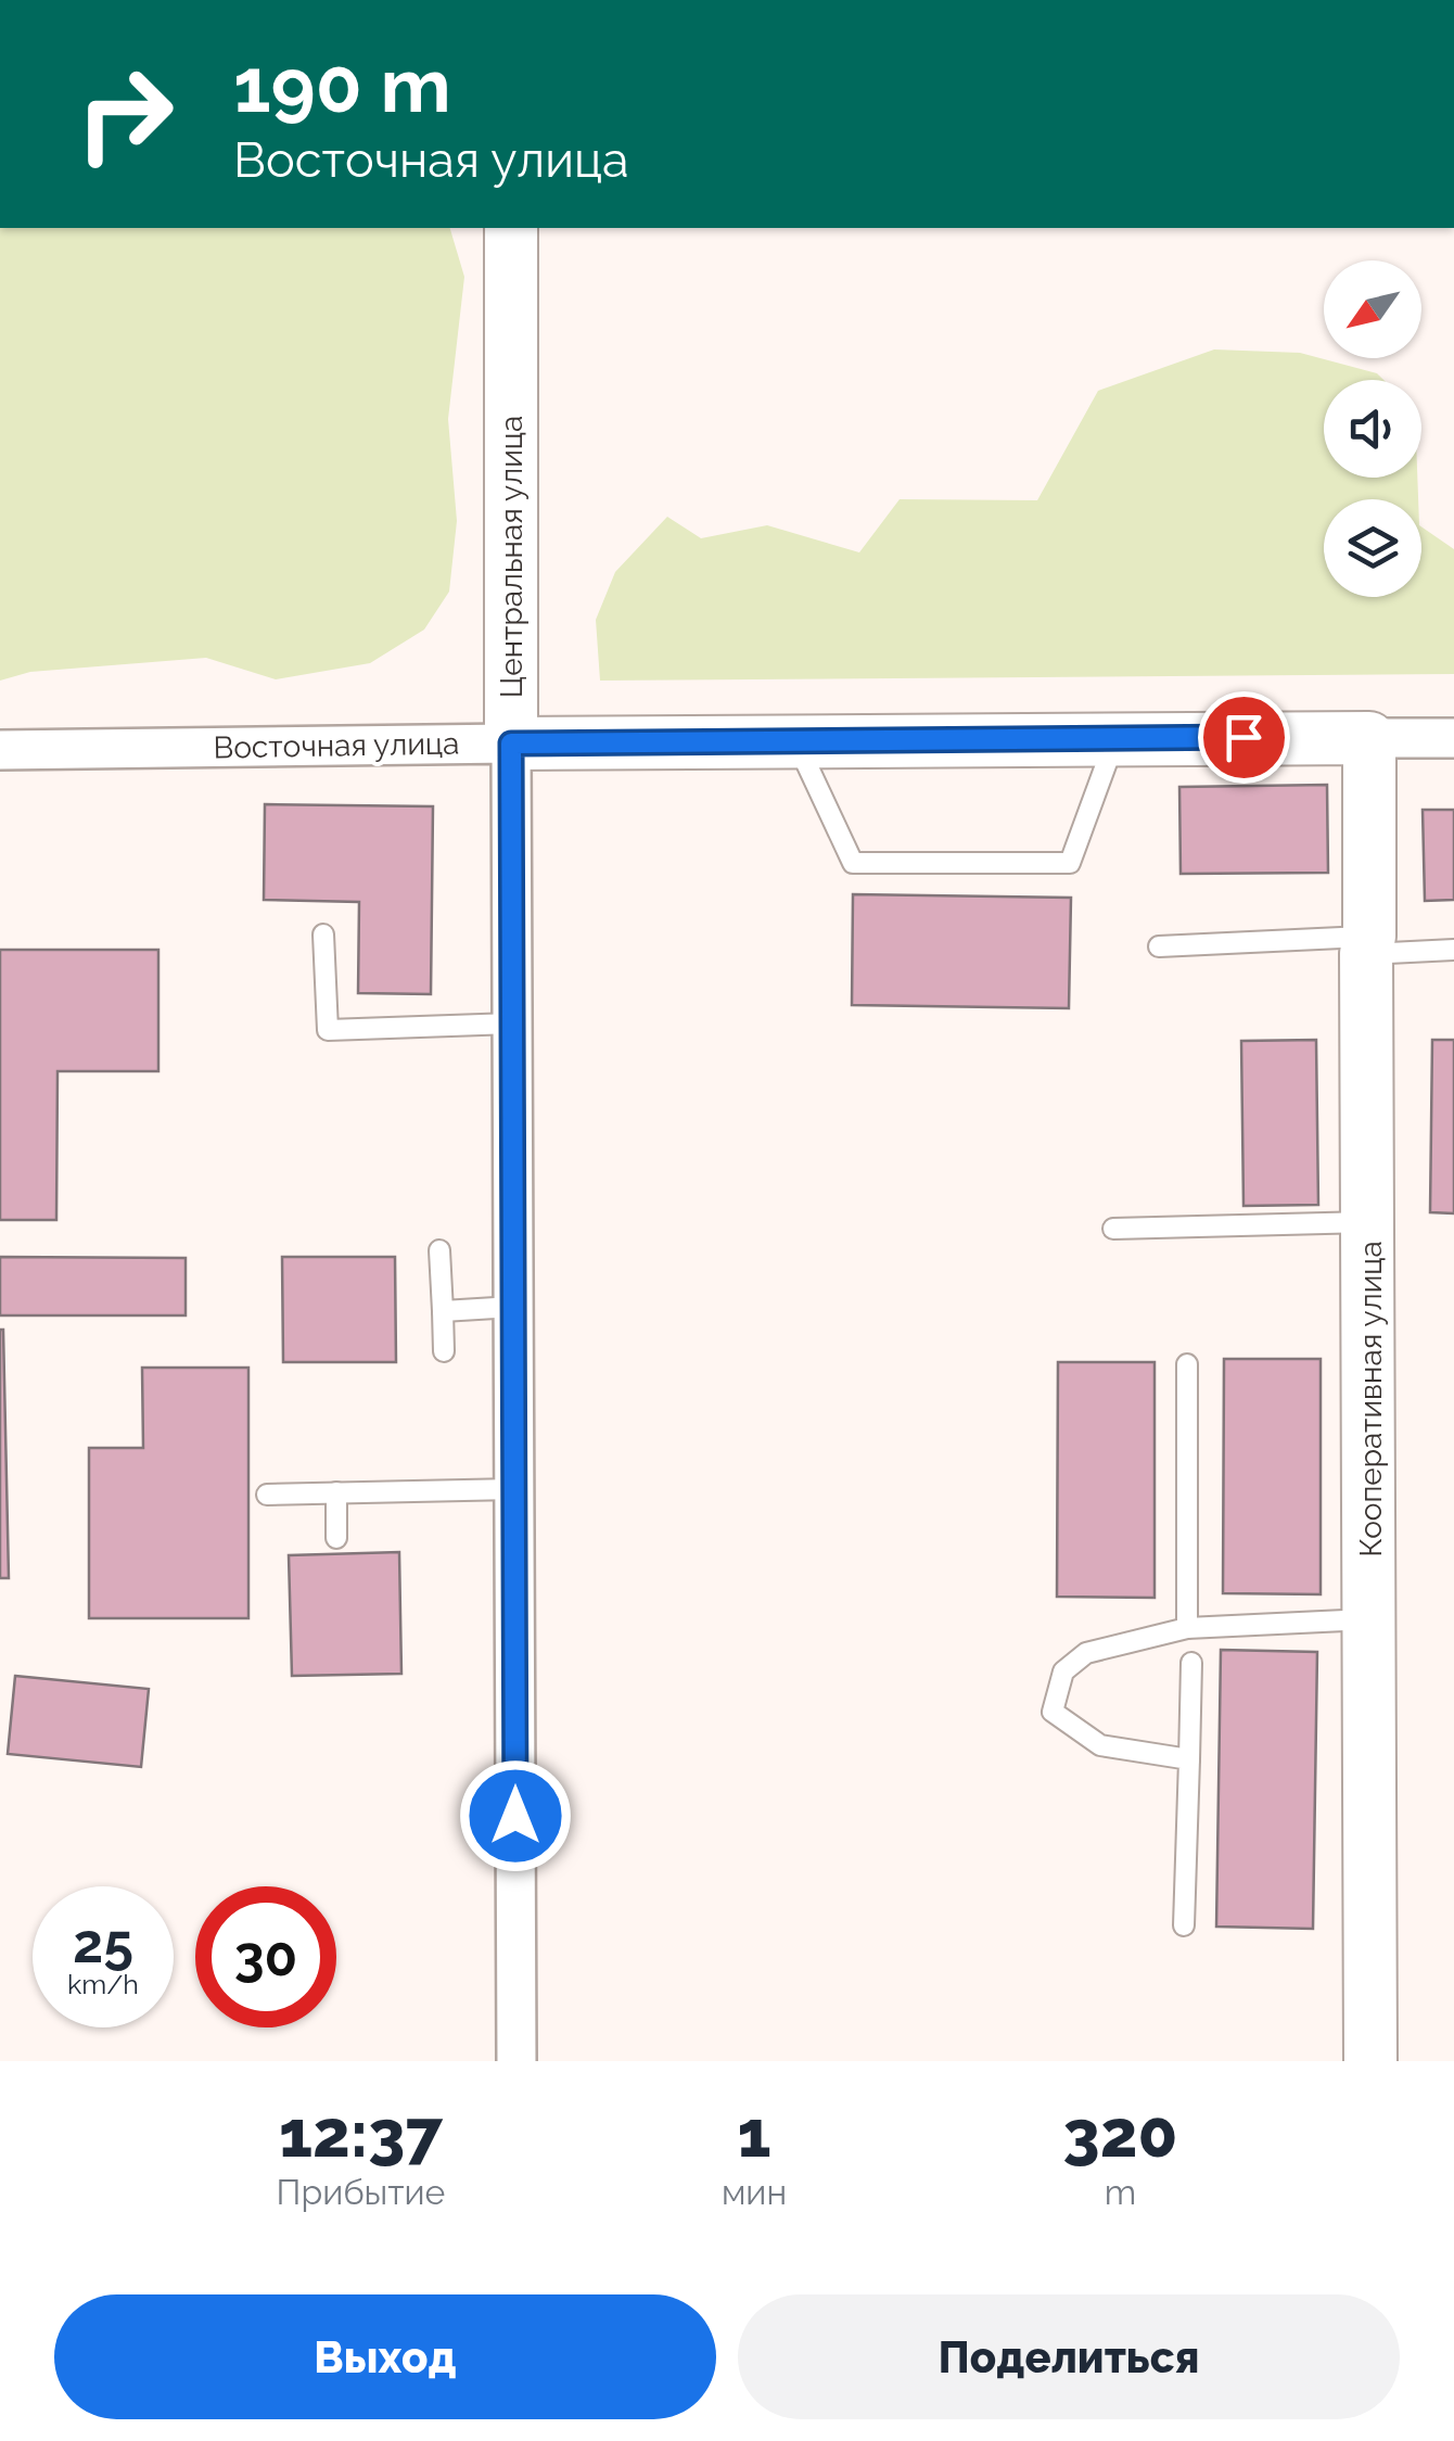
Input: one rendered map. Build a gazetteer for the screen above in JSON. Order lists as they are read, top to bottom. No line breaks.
{"streets":{"street":["Центральная улица","Восточная улица","Кооперативная улица"]},"crossings":[["Центральная улица","Восточная улица"],["Восточная улица","Кооперативная улица"]],"north":"bottom left","page":{"turn":["190 m","Восточная улица"],"speed":"25 km/h","limit":"30","eta":["12:37","Прибытие","1","мин","320","m"],"buttons":["Выход","Поделиться"]}}
